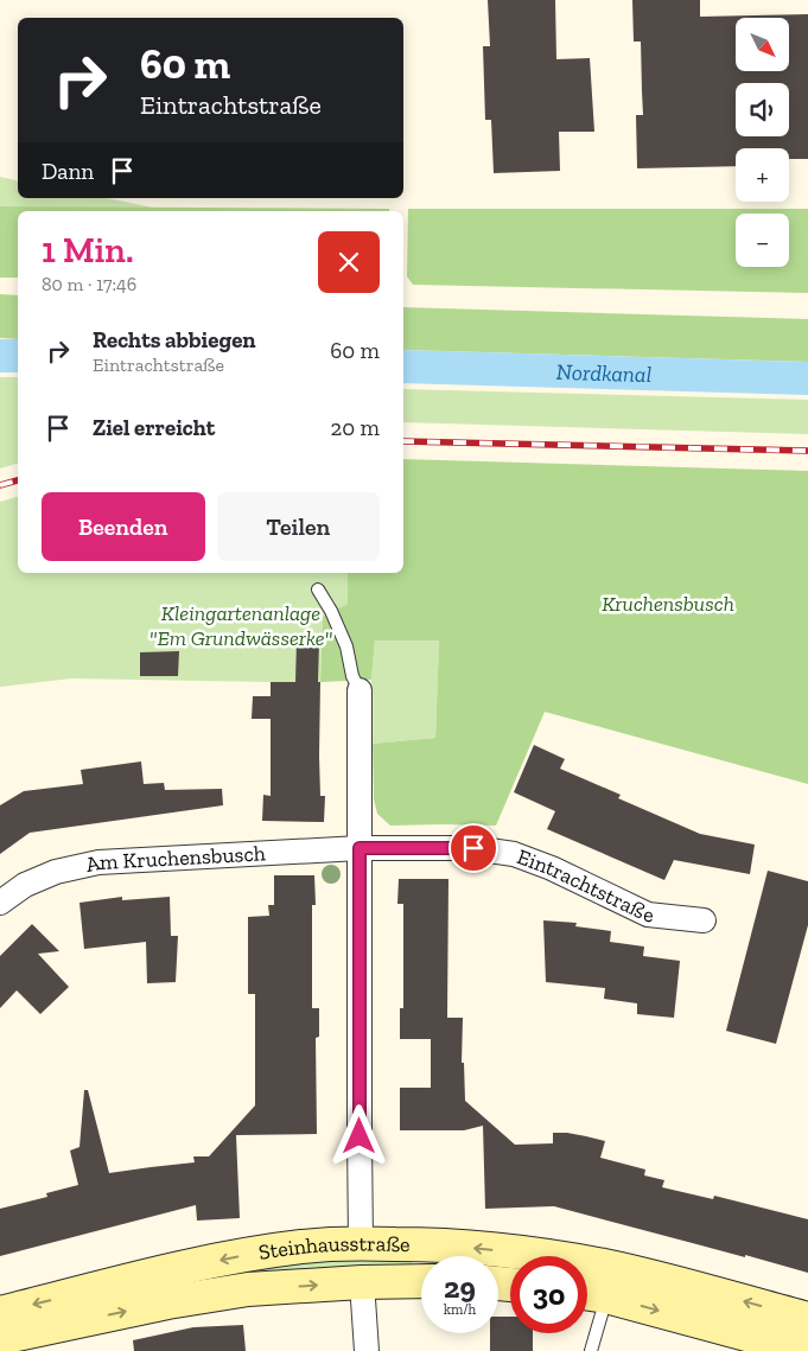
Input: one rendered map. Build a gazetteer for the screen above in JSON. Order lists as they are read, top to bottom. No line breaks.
{"streets":{"street":["Am Kruchensbusch","Eintrachtstraße","Steinhausstraße"]},"crossings":[["Am Kruchensbusch","Eintrachtstraße"]],"water":["Nordkanal"],"parks":["Kruchensbusch","Kleingartenanlage \"Em Grundwässerke\""],"north":"bottom right","page":{"map_buttons":["+","−"],"turn":["60 m","Eintrachtstraße"],"then":"Dann","heading":["1 Min.","80 m · 17:46"],"list":[{"name":"Rechts abbiegen","note":"Eintrachtstraße","value":"60 m"},{"name":"Ziel erreicht","value":"20 m"}],"buttons":["Beenden","Teilen"],"speed":"29 km/h","limit":"30"}}
